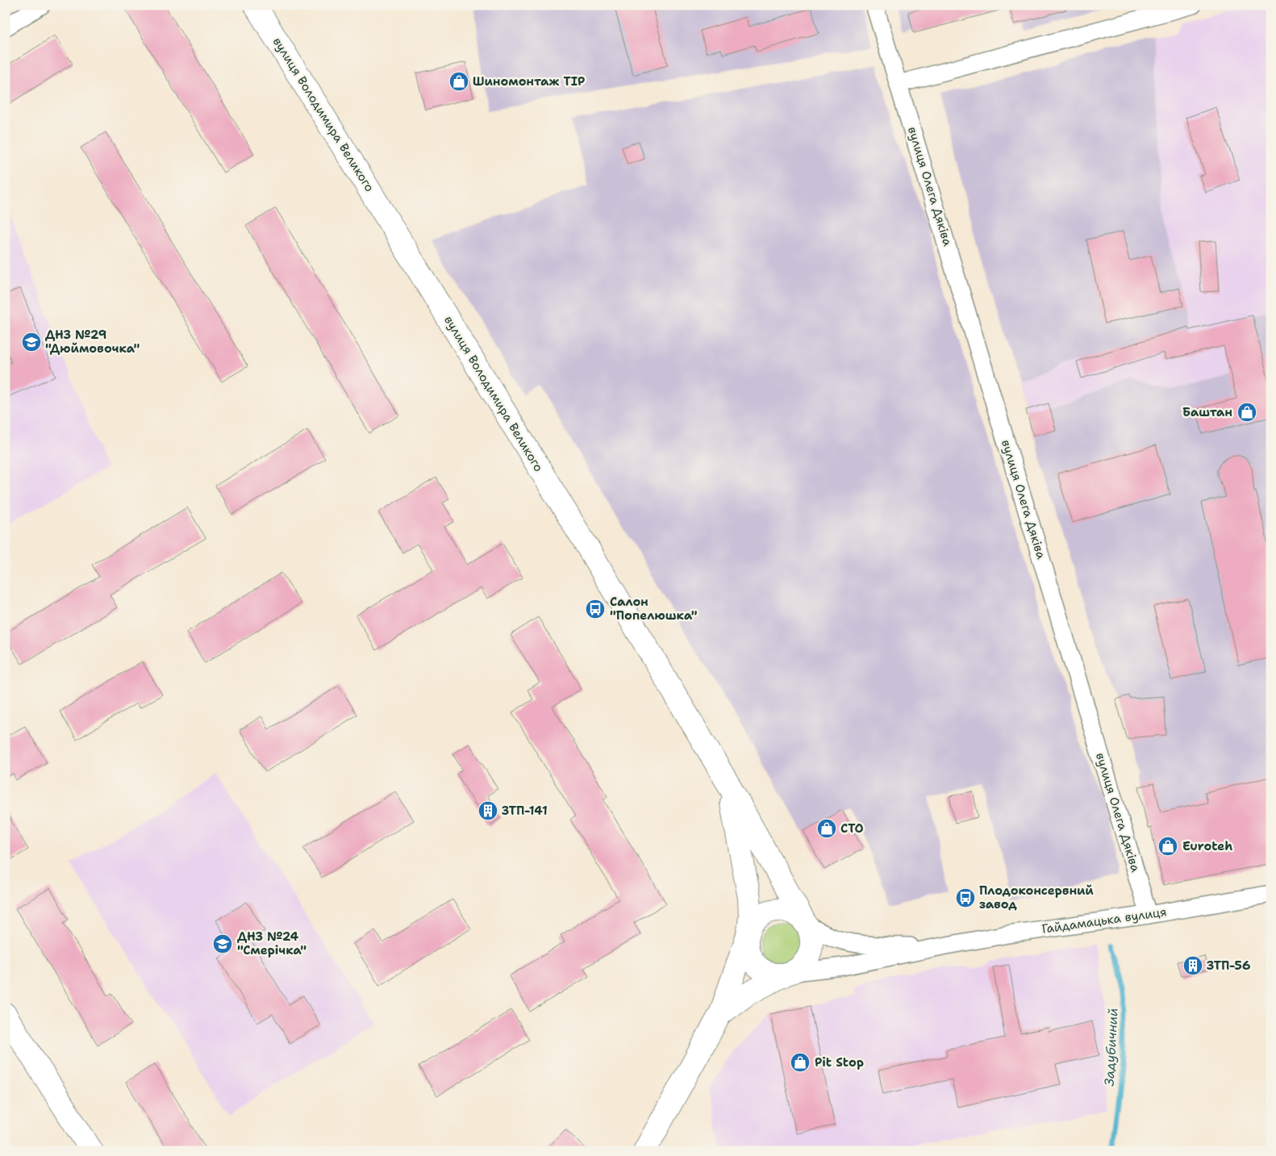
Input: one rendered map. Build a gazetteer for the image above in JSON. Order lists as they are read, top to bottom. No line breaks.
{"streets":{"street":["вулиця Володимира Великого","вулиця Олега Дяківа","Гайдамацька вулиця"]},"crossings":[["вулиця Володимира Великого","Гайдамацька вулиця"],["вулиця Олега Дяківа","Гайдамацька вулиця"]],"water":["Задубичний"],"places":{"shop":["Шиномонтаж ТІР","Баштан","СТО","Euroteh","Pit Stop"],"school or university":["ДНЗ №29 \"Дюймовочка\"","ДНЗ №24 \"Смерічка\""],"bus stop":["Салон \"Попелюшка\"","Плодоконсервний завод"],"building":["ЗТП-141","ЗТП-56"]}}
